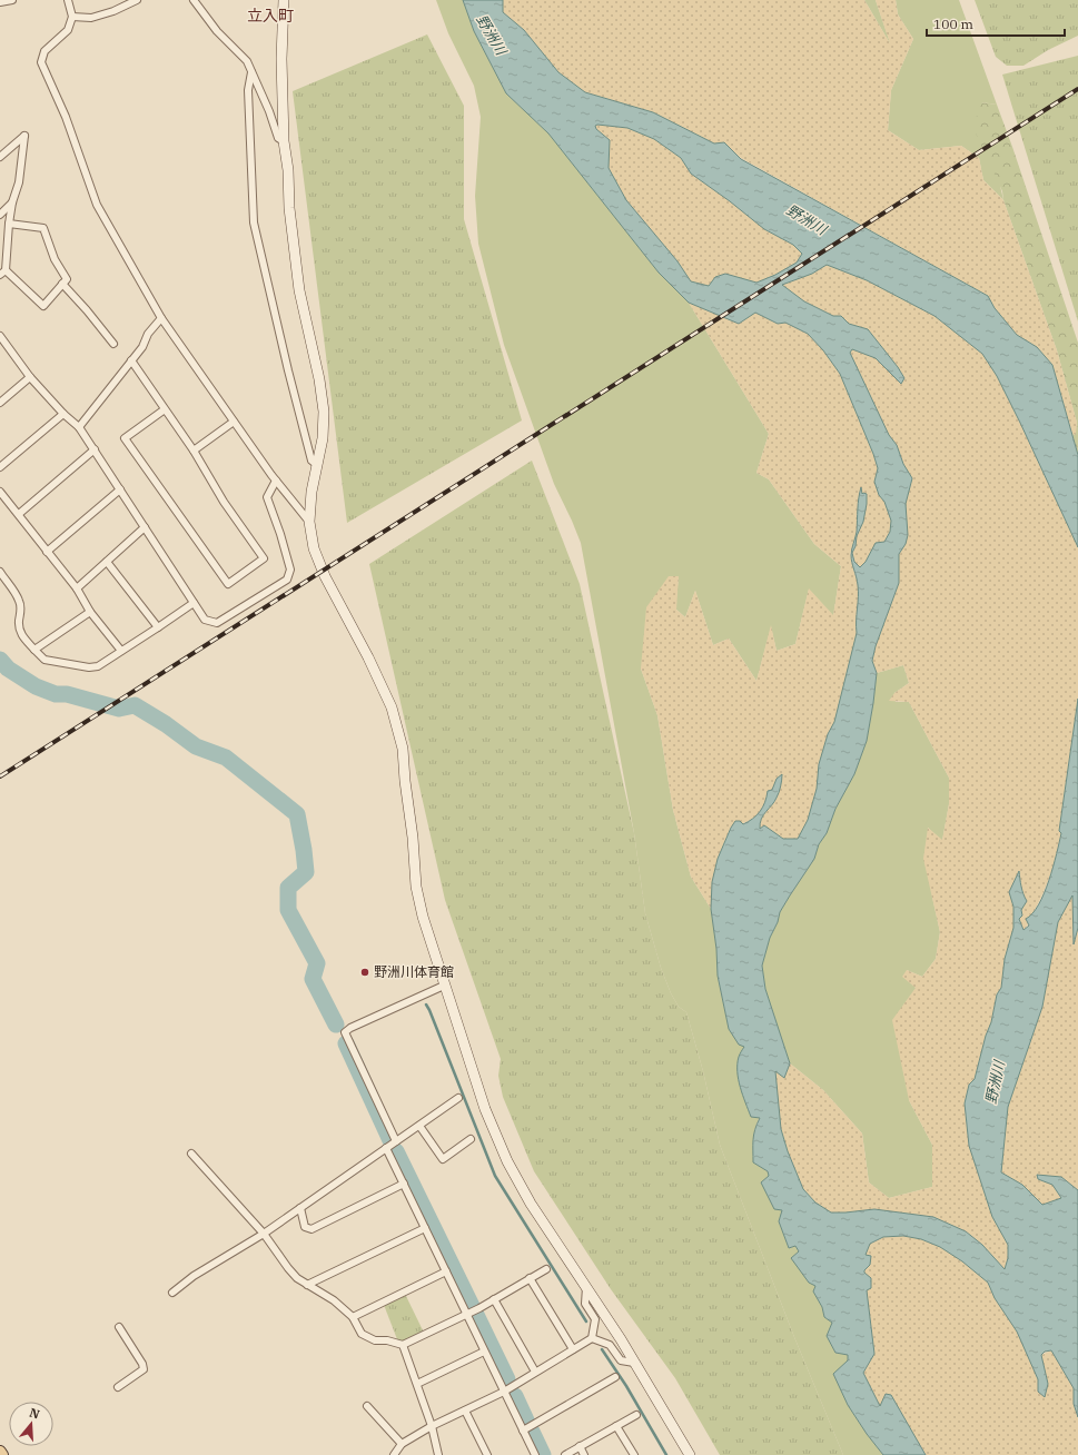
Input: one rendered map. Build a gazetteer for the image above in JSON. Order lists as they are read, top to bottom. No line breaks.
{"districts":["立入町"],"water":["野洲川"],"places":["野洲川体育館"],"scale_bar":"100 m","north":"top"}
